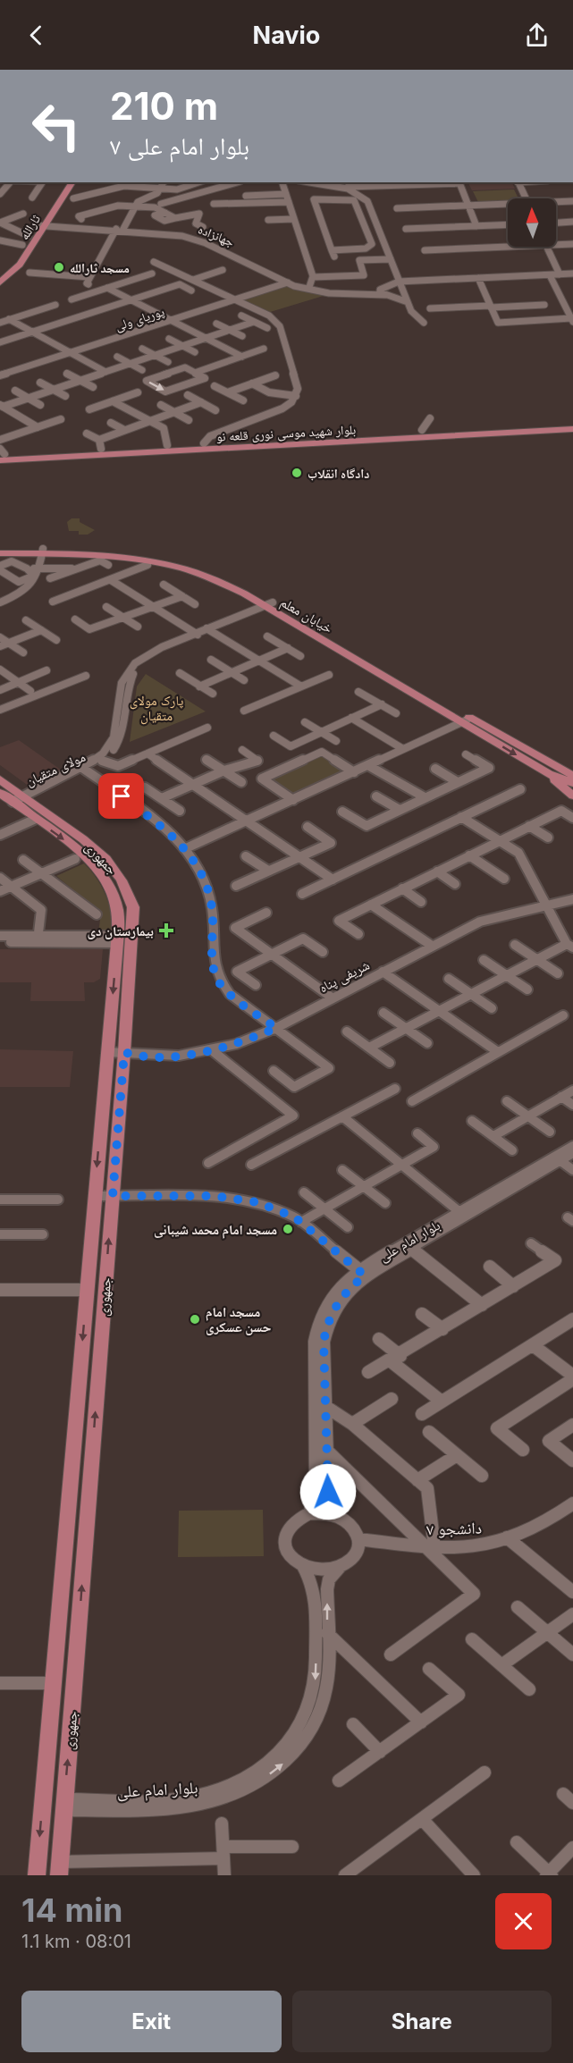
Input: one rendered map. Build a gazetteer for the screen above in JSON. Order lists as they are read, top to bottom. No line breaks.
{"streets":{"main road":["ثارالله","بلوار شهید موسی نوری قلعه نو","خیابان معلم","جمهوری"],"street":["جهانزاده","پوریای ولی","مولای متقیان","شریفی پناه","بلوار امام علی","دانشجو ۷"]},"crossings":[["ثارالله","جهانزاده"],["جهانزاده","پوریای ولی"],["خیابان معلم","مولای متقیان"],["مولای متقیان","جمهوری"],["جمهوری","شریفی پناه"],["جمهوری","بلوار امام علی"],["بلوار امام علی","دانشجو ۷"]],"parks":["پارک مولای متقیان"],"places":{"other":["مسجد ثارالله","دادگاه انقلاب","مسجد امام محمد شیبانی","مسجد امام حسن عسکری"],"health":["بیمارستان دی"]},"north":"top","page":{"header":"Navio","turn":["210 m","بلوار امام علی ۷"],"heading":["14 min","1.1 km · 08:01"],"buttons":["Exit","Share"]}}
